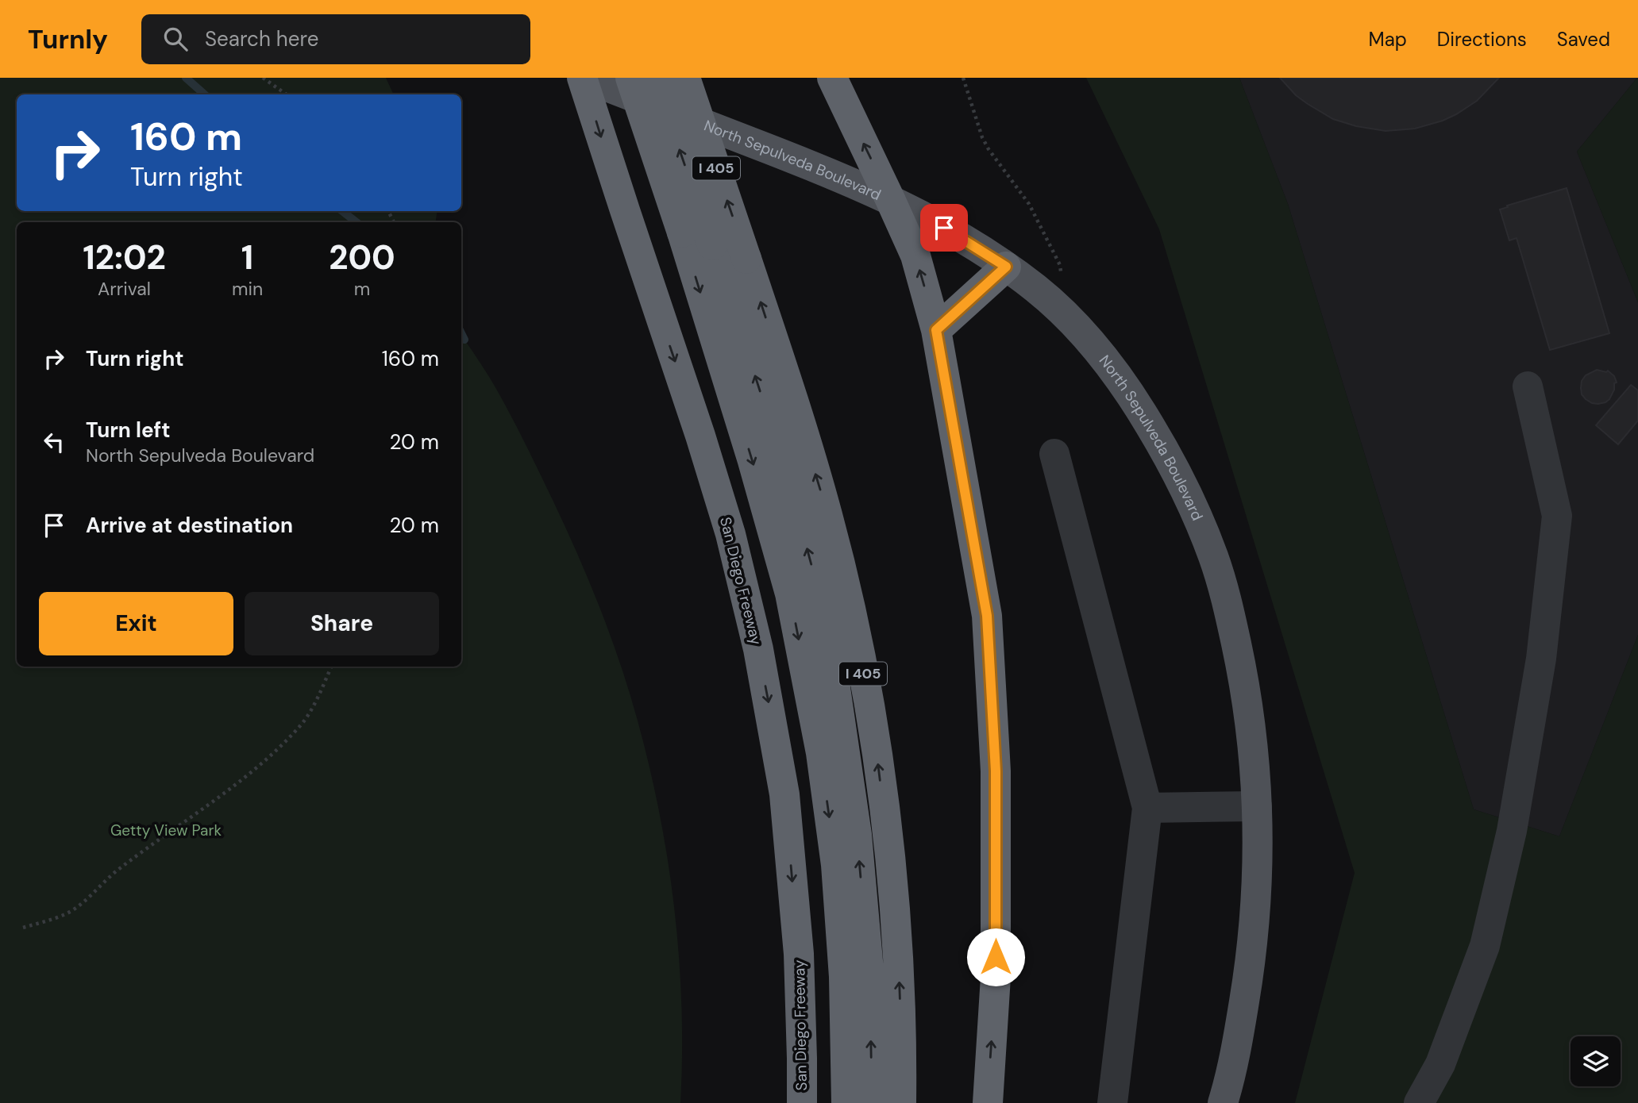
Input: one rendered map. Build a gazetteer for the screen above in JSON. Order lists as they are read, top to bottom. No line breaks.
{"streets":{"highway":["I 405","San Diego Freeway"],"main road":["North Sepulveda Boulevard"]},"crossings":[["North Sepulveda Boulevard","San Diego Freeway"]],"parks":["Getty View Park"],"page":{"header":"Turnly","search":"Search here","nav":["Map","Directions","Saved"],"turn":["160 m","Turn right"],"eta":["12:02","Arrival","1","min","200","m"],"list":[{"name":"Turn right","value":"160 m"},{"name":"Turn left","note":"North Sepulveda Boulevard","value":"20 m"},{"name":"Arrive at destination","value":"20 m"}],"buttons":["Exit","Share"]}}
